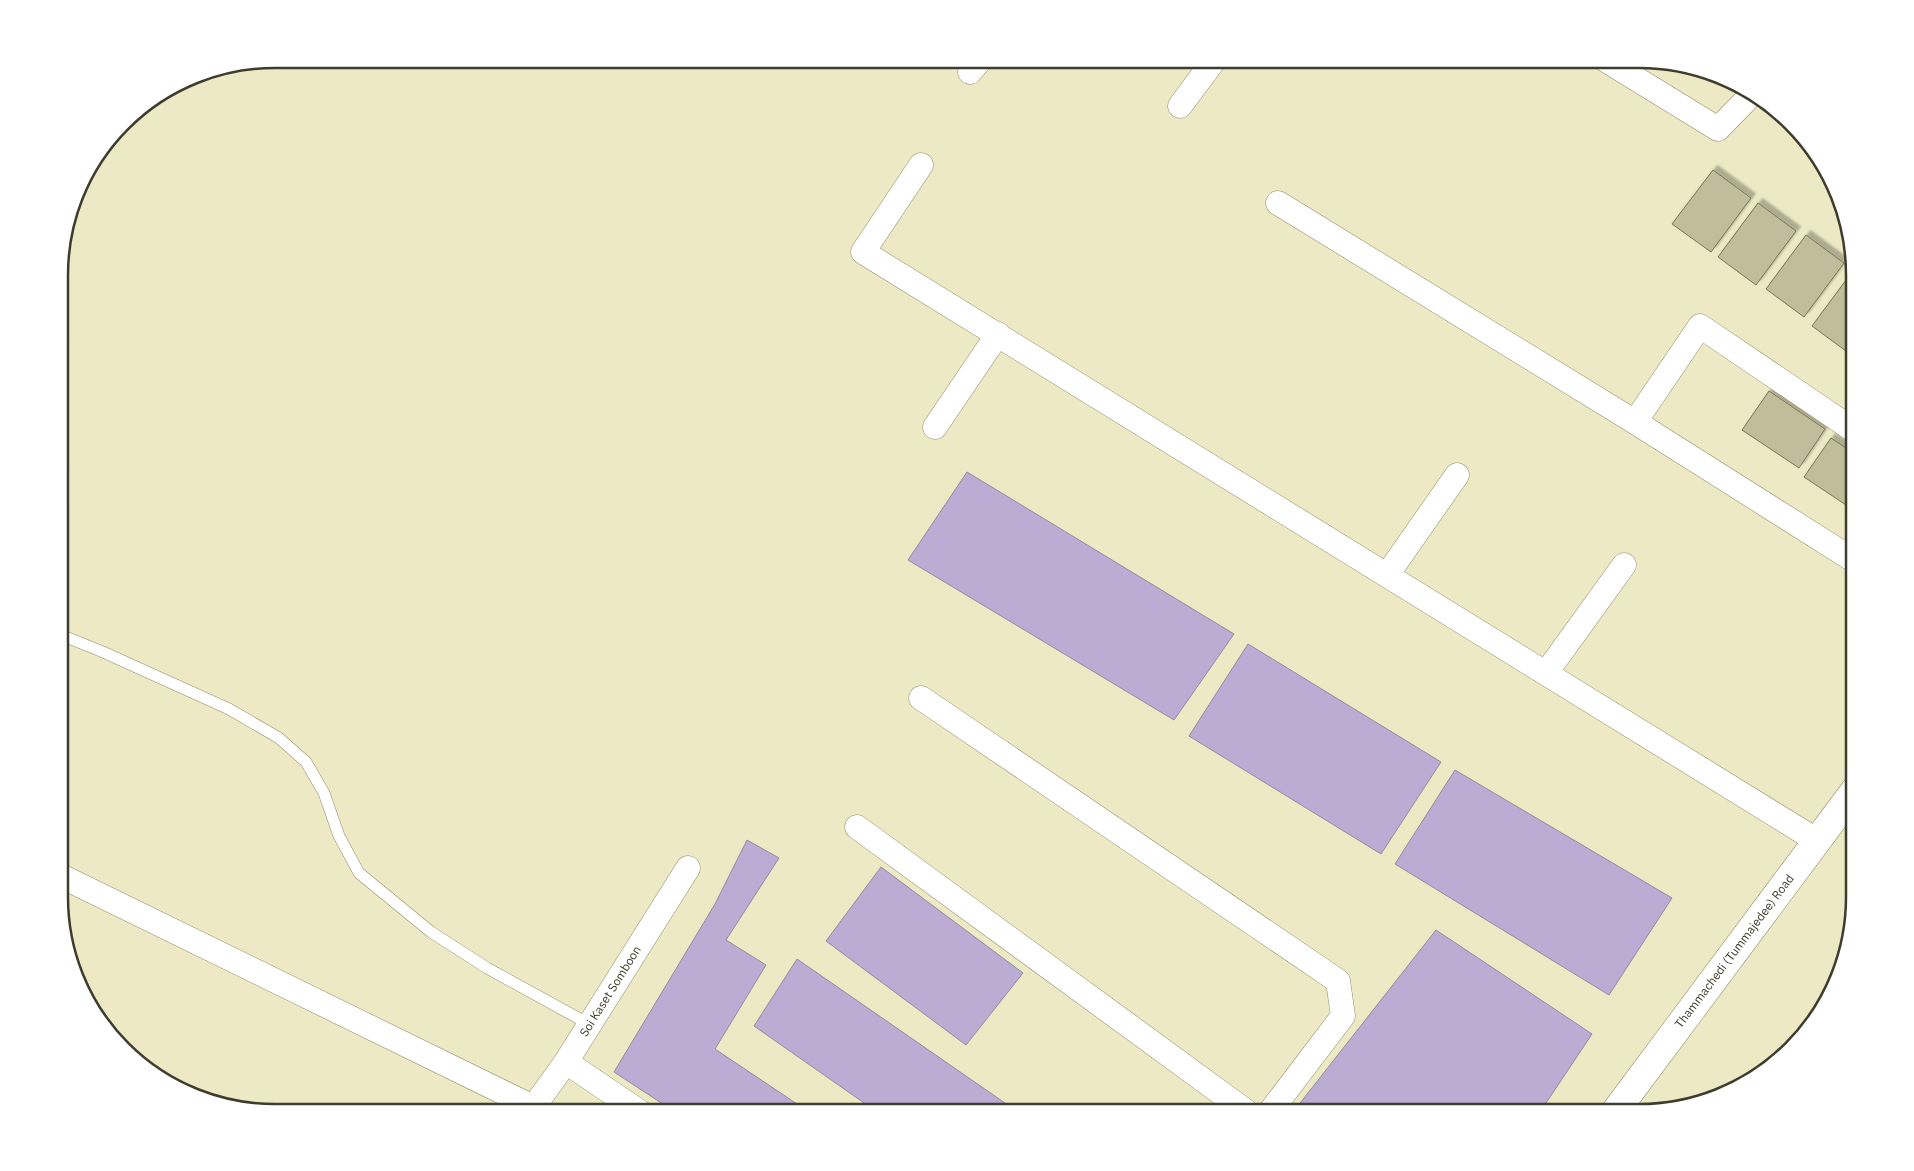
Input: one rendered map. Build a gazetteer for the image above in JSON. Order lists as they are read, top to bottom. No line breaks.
{"streets":{"main road":["Thammachedi (Tummajedee) Road"],"street":["Soi Kaset Somboon"]}}
